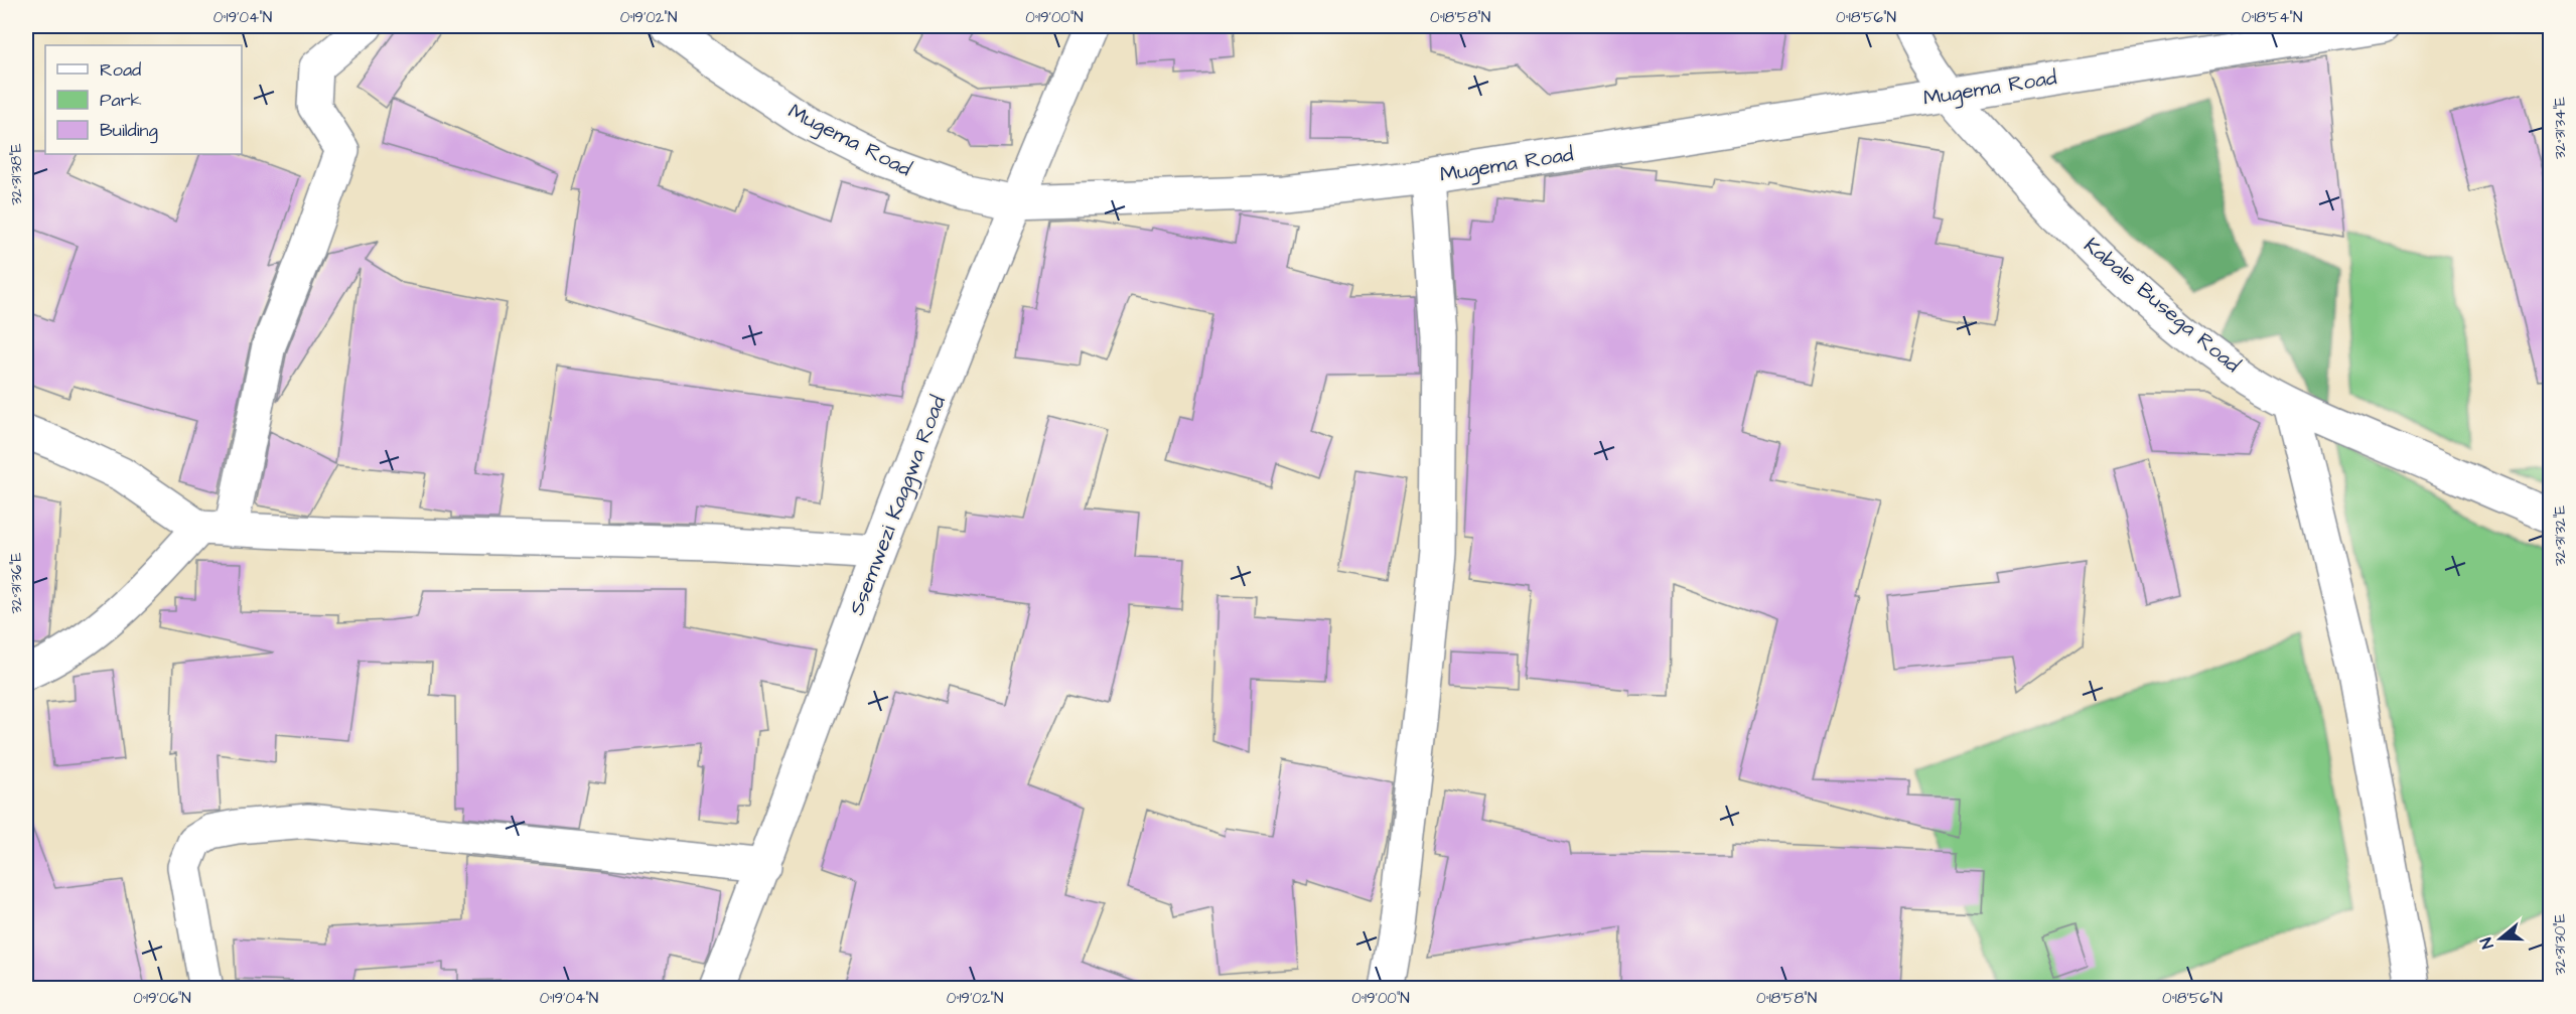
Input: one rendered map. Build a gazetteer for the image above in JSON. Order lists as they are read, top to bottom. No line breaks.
{"streets":{"street":["Mugema Road","Kabale Busega Road","Ssemwezi Kaggwa Road"]},"crossings":[["Mugema Road","Kabale Busega Road"],["Mugema Road","Ssemwezi Kaggwa Road"]],"legend":["Road","Park","Building"],"north":"left","coordinates":["0°19'04\"N","0°19'02\"N","0°19'00\"N","0°18'58\"N","0°18'56\"N","0°18'54\"N","32°31'34\"E","32°31'38\"E","32°31'32\"E","32°31'36\"E","32°31'30\"E","0°19'06\"N"]}
